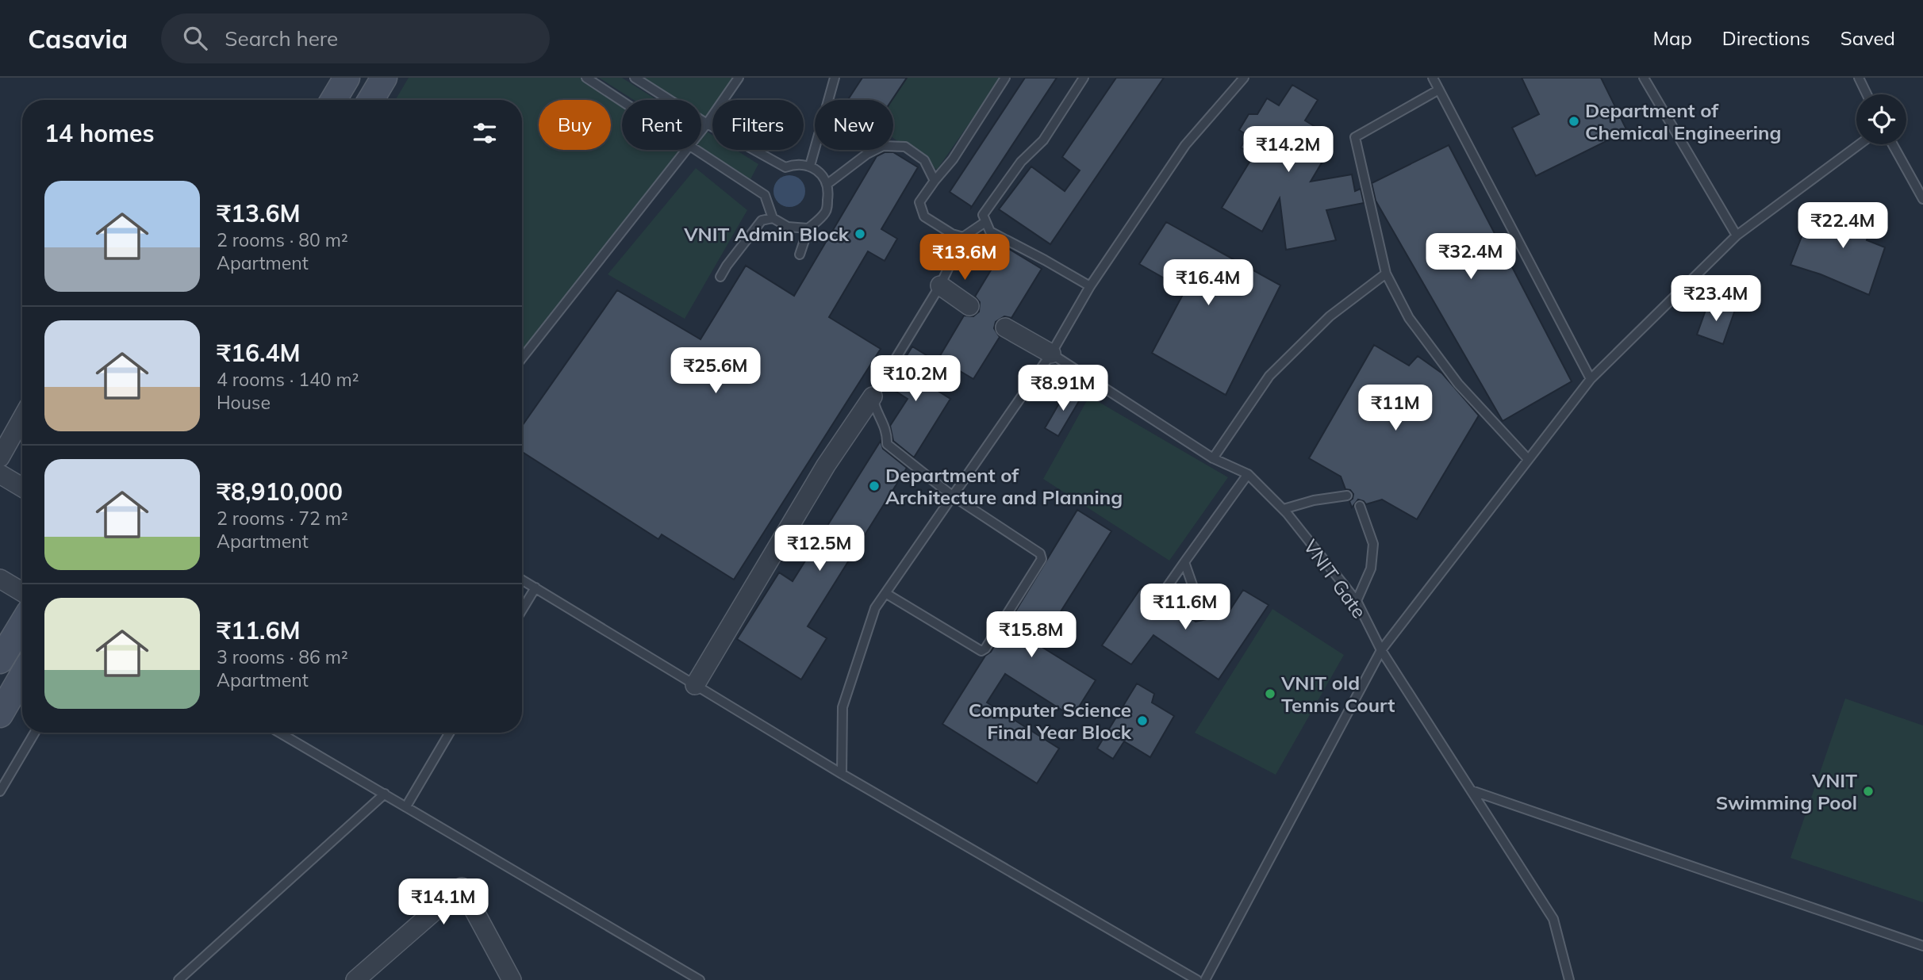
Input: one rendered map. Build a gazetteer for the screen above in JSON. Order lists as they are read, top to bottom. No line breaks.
{"streets":{"lane":["VNIT Gate"]},"places":["Department of Chemical Engineering","VNIT Admin Block","Department of Architecture and Planning","VNIT old Tennis Court","Computer Science Final Year Block","VNIT Swimming Pool"],"page":{"header":"Casavia","search":"Search here","nav":["Map","Directions","Saved"],"chip":["Buy","Rent","Filters","New"],"heading":"14 homes","price":["₹14.2M","₹22.4M","₹32.4M","₹13.6M","₹16.4M","₹23.4M","₹25.6M","₹10.2M","₹8.91M","₹11M","₹12.5M","₹11.6M","₹15.8M","₹14.1M"],"list":[{"name":"₹13.6M","note":"2 rooms · 80 m² · Apartment"},{"name":"₹16.4M","note":"4 rooms · 140 m² · House"},{"name":"₹8,910,000","note":"2 rooms · 72 m² · Apartment"},{"name":"₹11.6M","note":"3 rooms · 86 m² · Apartment"}]}}
